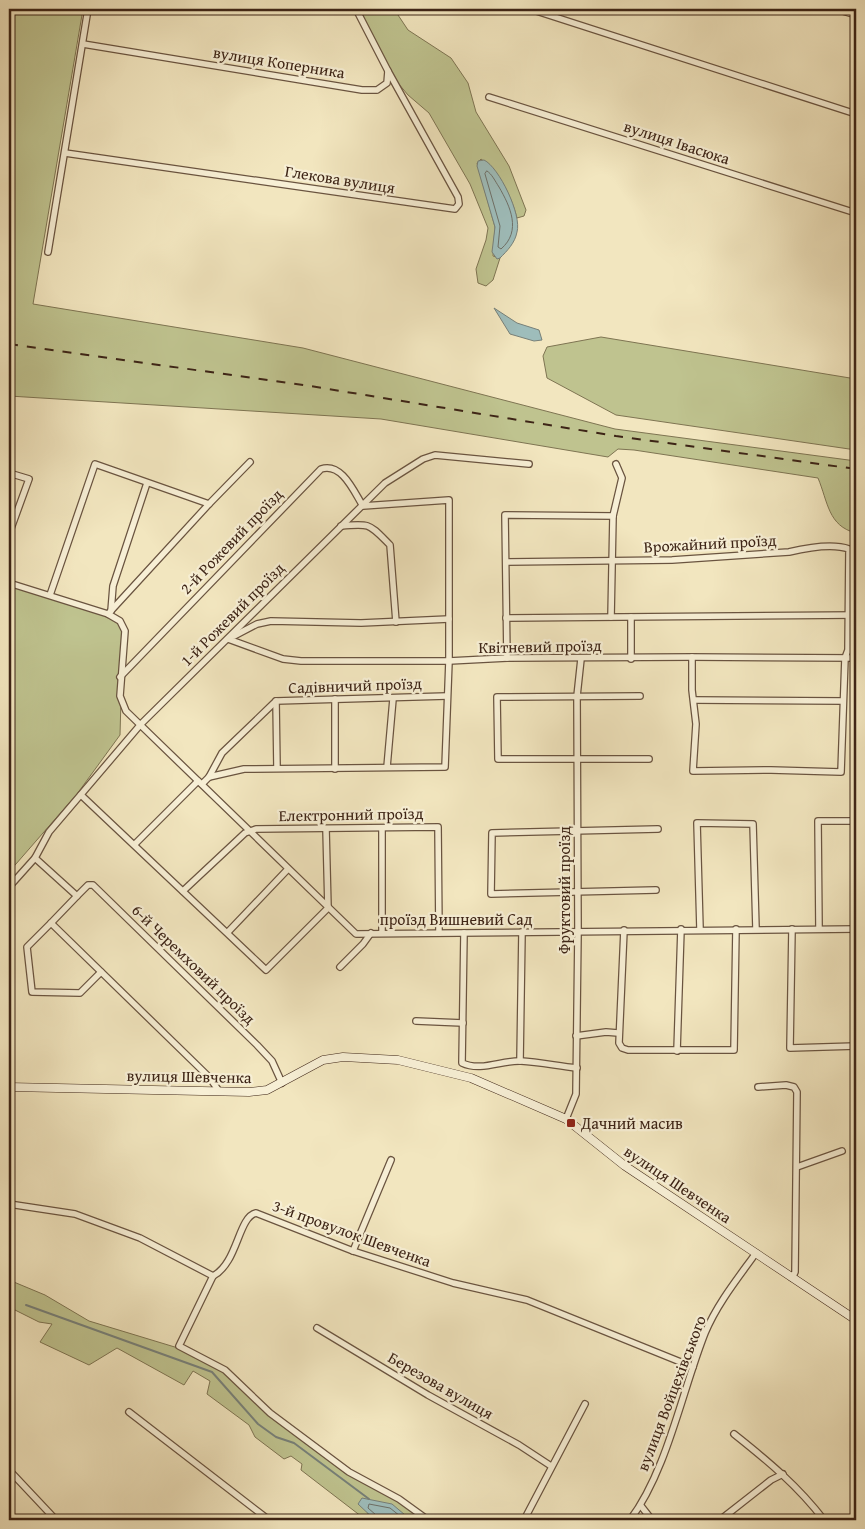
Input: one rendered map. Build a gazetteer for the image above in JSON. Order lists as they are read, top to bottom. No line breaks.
{"streets":{"street":["вулиця Коперника","вулиця Івасюка","Глекова вулиця","2-й Рожевий проїзд","Врожайний проїзд","1-й Рожевий проїзд","Квітневий проїзд","Садівничий проїзд","Електронний проїзд","Фруктовий проїзд","проїзд Вишневий Сад","6-й Черемховий проїзд","вулиця Шевченка","3-й провулок Шевченка","Березова вулиця","вулиця Войцехівського"]},"crossings":[["вулиця Коперника","Глекова вулиця"],["2-й Рожевий проїзд","1-й Рожевий проїзд"],["2-й Рожевий проїзд","проїзд Вишневий Сад"],["1-й Рожевий проїзд","Квітневий проїзд"],["1-й Рожевий проїзд","проїзд Вишневий Сад"],["Квітневий проїзд","Фруктовий проїзд"],["Садівничий проїзд","проїзд Вишневий Сад"],["Електронний проїзд","проїзд Вишневий Сад"],["Фруктовий проїзд","проїзд Вишневий Сад"],["Фруктовий проїзд","вулиця Шевченка"],["6-й Черемховий проїзд","вулиця Шевченка"],["вулиця Шевченка","вулиця Войцехівського"],["3-й провулок Шевченка","вулиця Войцехівського"]],"places":{"transit":["Дачний масив"]}}
